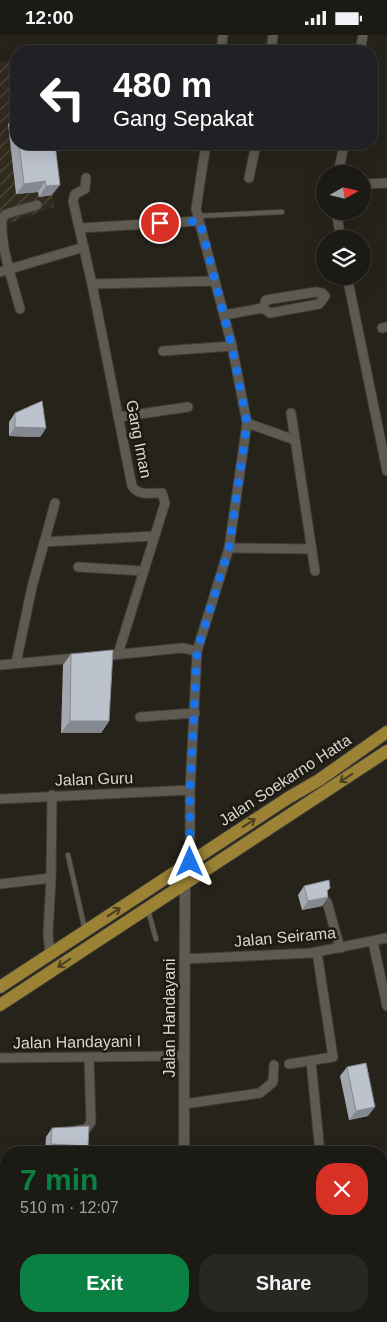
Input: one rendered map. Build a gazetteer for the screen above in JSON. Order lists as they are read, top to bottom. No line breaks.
{"streets":{"main road":["Jalan Soekarno Hatta"],"street":["Gang Iman","Jalan Guru","Jalan Seirama","Jalan Handayani","Jalan Handayani I"]},"crossings":[["Jalan Soekarno Hatta","Jalan Handayani"],["Jalan Seirama","Jalan Handayani"],["Jalan Handayani","Jalan Handayani I"]],"north":"right","page":{"status":"12:00","turn":["480 m","Gang Sepakat"],"heading":["7 min","510 m · 12:07"],"buttons":["Exit","Share"]}}
